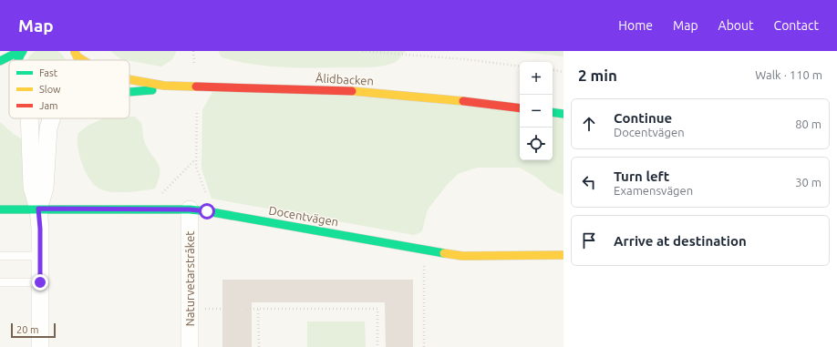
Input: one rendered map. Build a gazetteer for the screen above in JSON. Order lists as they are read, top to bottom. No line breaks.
{"streets":{"main road":["Ålidbacken","Docentvägen"],"street":["Naturvetarstråket"]},"crossings":[["Docentvägen","Naturvetarstråket"]],"legend":["Fast","Slow","Jam"],"scale_bar":"20 m","page":{"header":"Map","nav":["Home","Map","About","Contact"],"heading":["2 min","Walk · 110 m"],"map_buttons":["+","−"],"list":[["Continue","Docentvägen","80 m"],["Turn left","Examensvägen","30 m"],"Arrive at destination"],"scale":"20 m"}}
